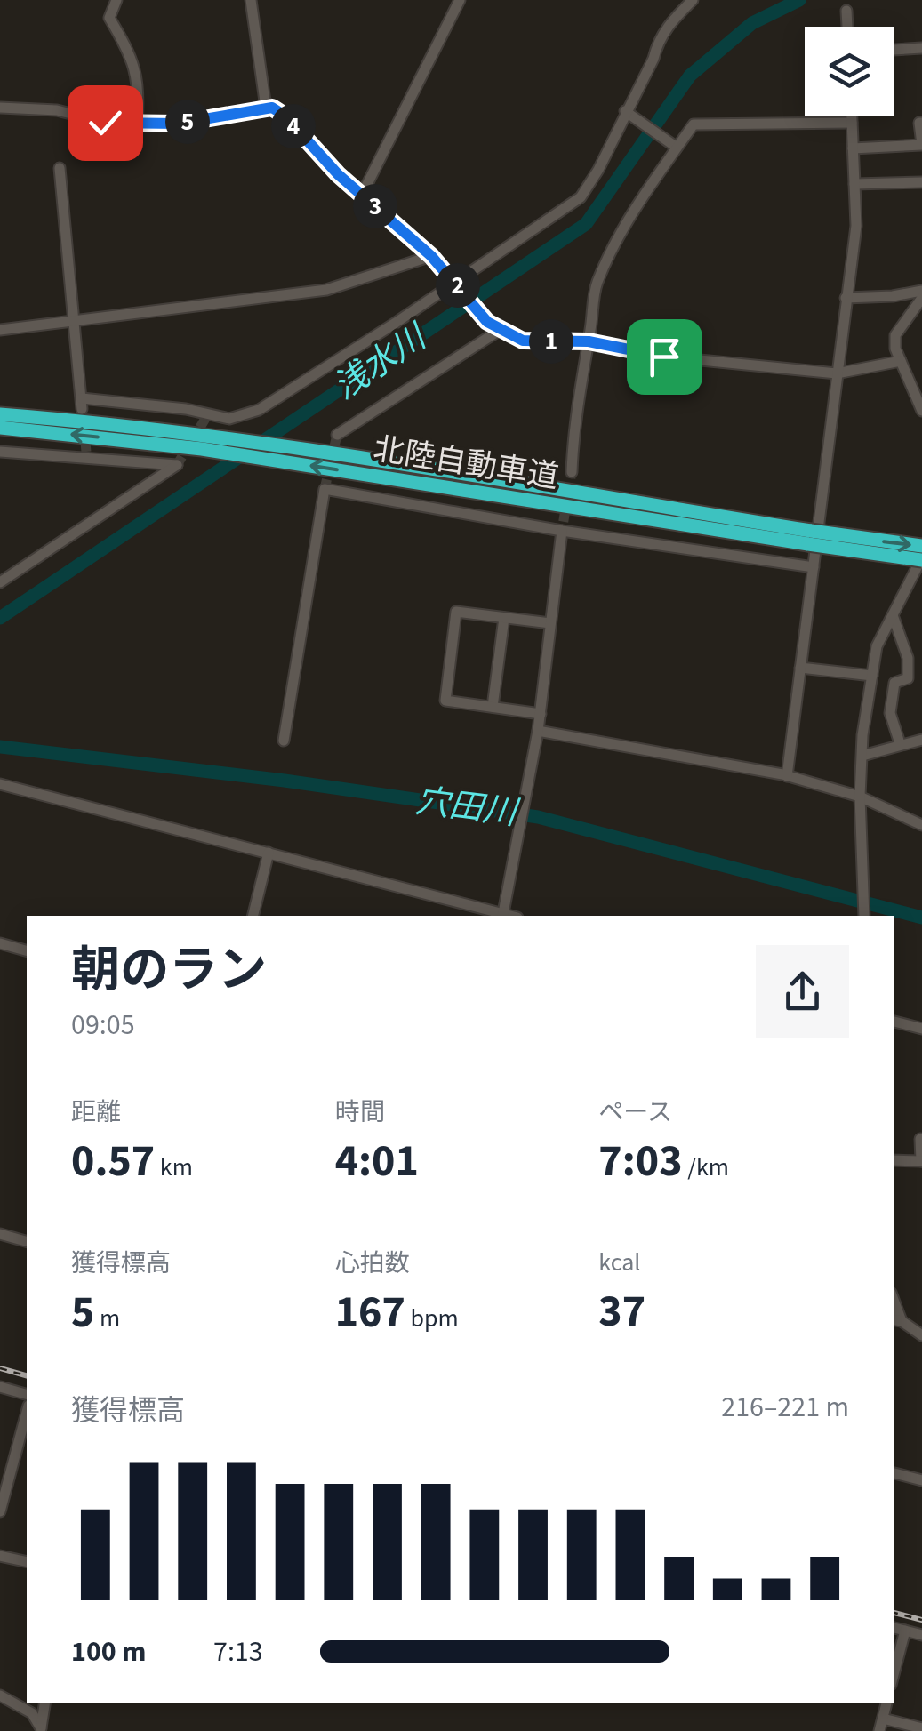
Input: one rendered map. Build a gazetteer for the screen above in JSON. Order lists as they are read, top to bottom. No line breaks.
{"streets":{"highway":["北陸自動車道"]},"water":["浅水川","穴田川"],"page":{"pins":["5","4","3","2","1"],"heading":["朝のラン","09:05"],"stats":[["距離","0.57 km"],["時間","4:01"],["ペース","7:03 /km"],["獲得標高","5 m"],["心拍数","167 bpm"],["kcal","37"]],"chart":["獲得標高","216–221 m"],"list":[{"name":"100 m","note":"7:13"}]}}
